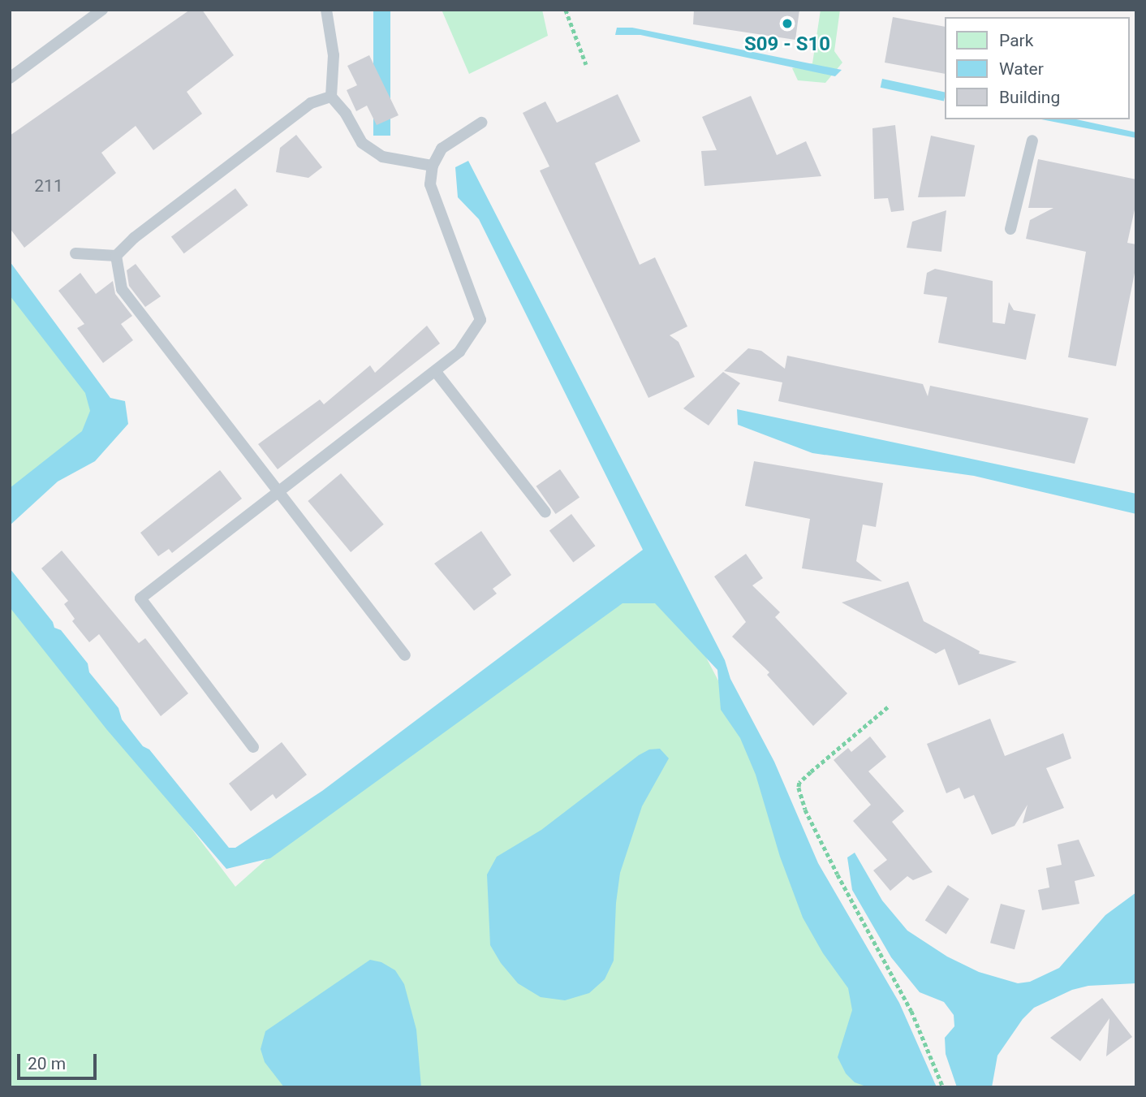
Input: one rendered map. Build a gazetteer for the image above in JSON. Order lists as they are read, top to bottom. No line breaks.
{"places":["S09 - S10"],"house_numbers":["211"],"legend":["Park","Water","Building"],"scale_bar":"20 m"}
